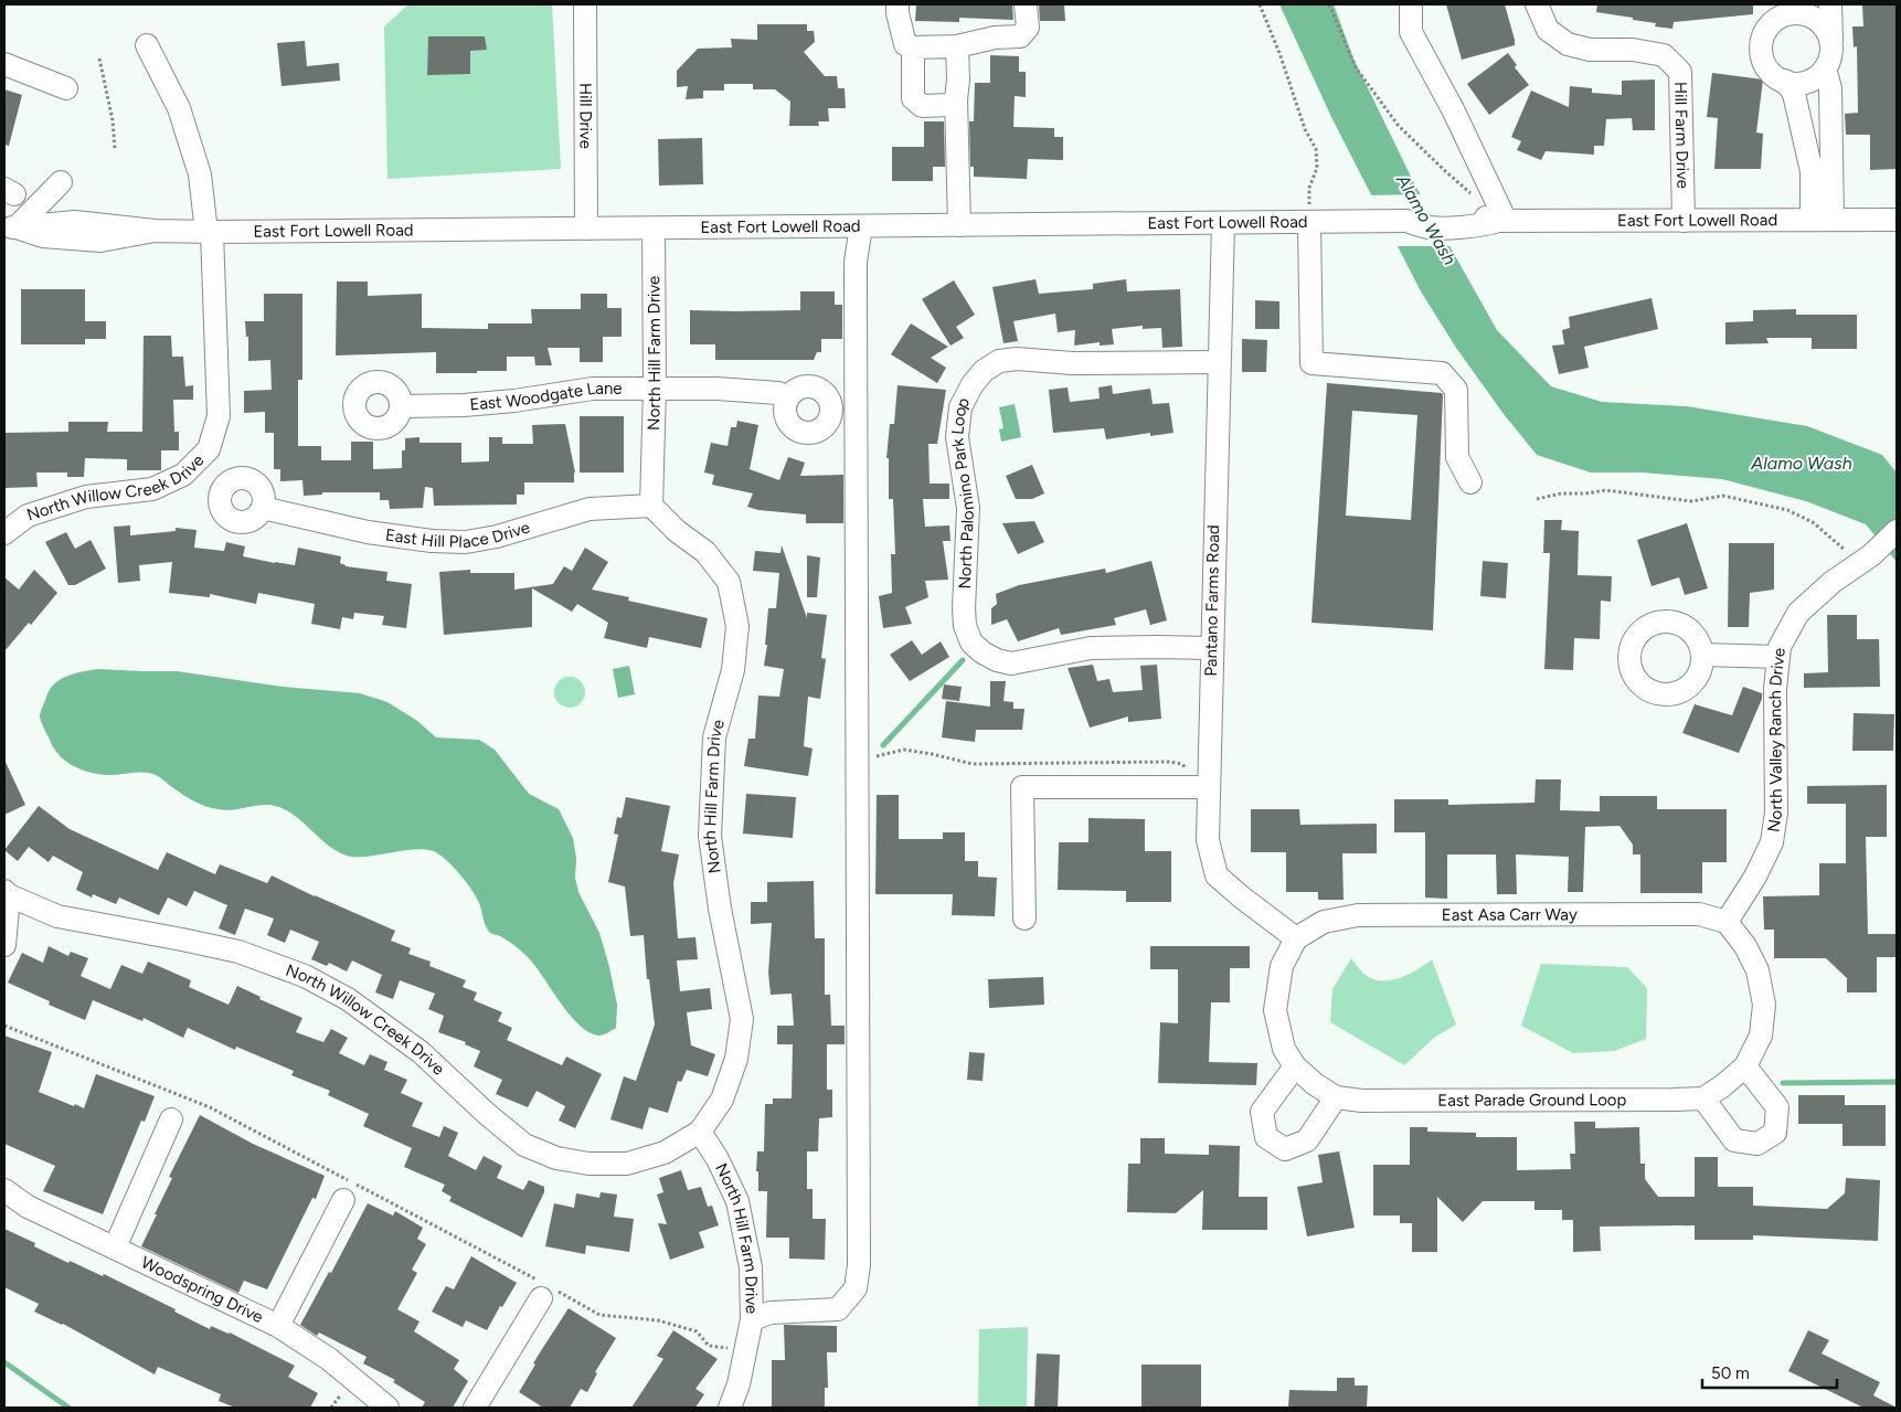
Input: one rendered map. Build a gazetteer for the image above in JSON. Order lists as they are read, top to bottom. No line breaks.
{"streets":{"street":["Hill Drive","Hill Farm Drive","East Fort Lowell Road","North Hill Farm Drive","East Woodgate Lane","North Willow Creek Drive","North Palomino Park Loop","East Hill Place Drive","Pantano Farms Road","North Valley Ranch Drive","East Asa Carr Way","East Parade Ground Loop","Woodspring Drive"]},"crossings":[["Hill Drive","East Fort Lowell Road"],["Hill Farm Drive","East Fort Lowell Road"],["East Fort Lowell Road","North Hill Farm Drive"],["East Fort Lowell Road","North Willow Creek Drive"],["East Fort Lowell Road","Pantano Farms Road"],["North Hill Farm Drive","East Woodgate Lane"],["North Hill Farm Drive","North Willow Creek Drive"],["North Hill Farm Drive","East Hill Place Drive"],["North Palomino Park Loop","Pantano Farms Road"],["Pantano Farms Road","East Asa Carr Way"],["Pantano Farms Road","East Parade Ground Loop"],["North Valley Ranch Drive","East Asa Carr Way"],["East Asa Carr Way","East Parade Ground Loop"]],"water":["Alamo Wash"],"scale_bar":"50 m"}
